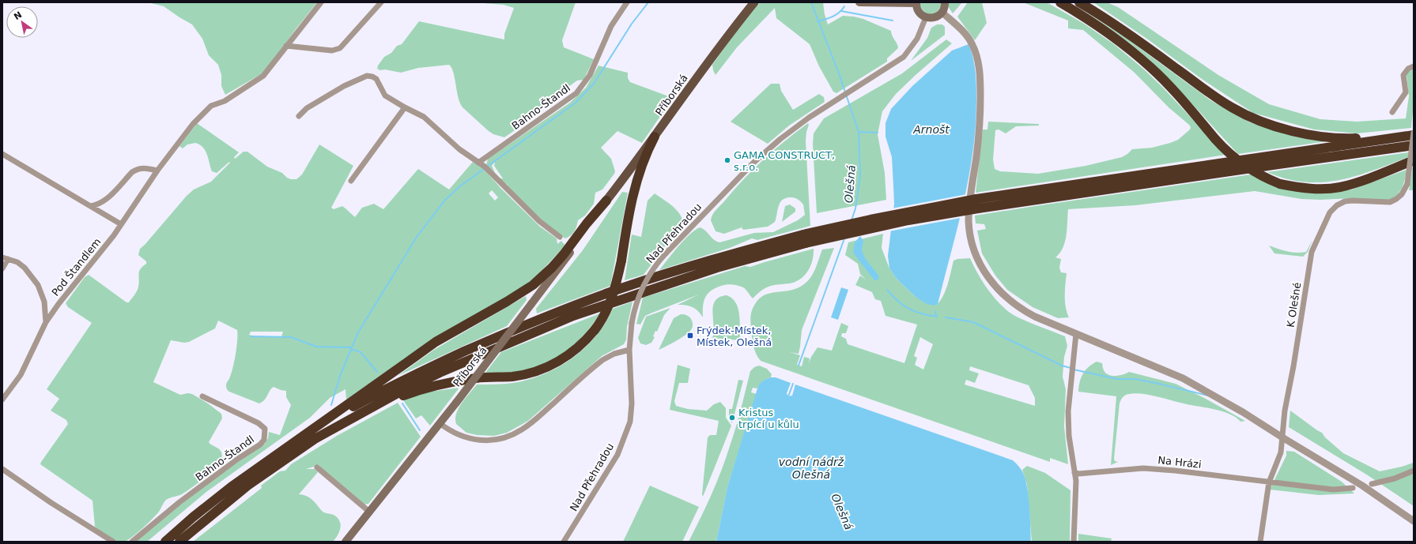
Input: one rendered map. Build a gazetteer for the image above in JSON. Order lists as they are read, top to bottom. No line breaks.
{"streets":{"main road":["Příborská"],"street":["Bahno-Štandl","Nad Přehradou","Pod Štandlem","K Olešné","Na Hrázi"]},"crossings":[["K Olešné","Na Hrázi"]],"water":["Arnošt","Olešná","vodní nádrž Olešná"],"places":{"other":["GAMA CONSTRUCT, s.r.o.","Kristus trpící u kůlu"],"transit":["Frýdek-Místek, Místek, Olešná"]},"north":"top left"}
